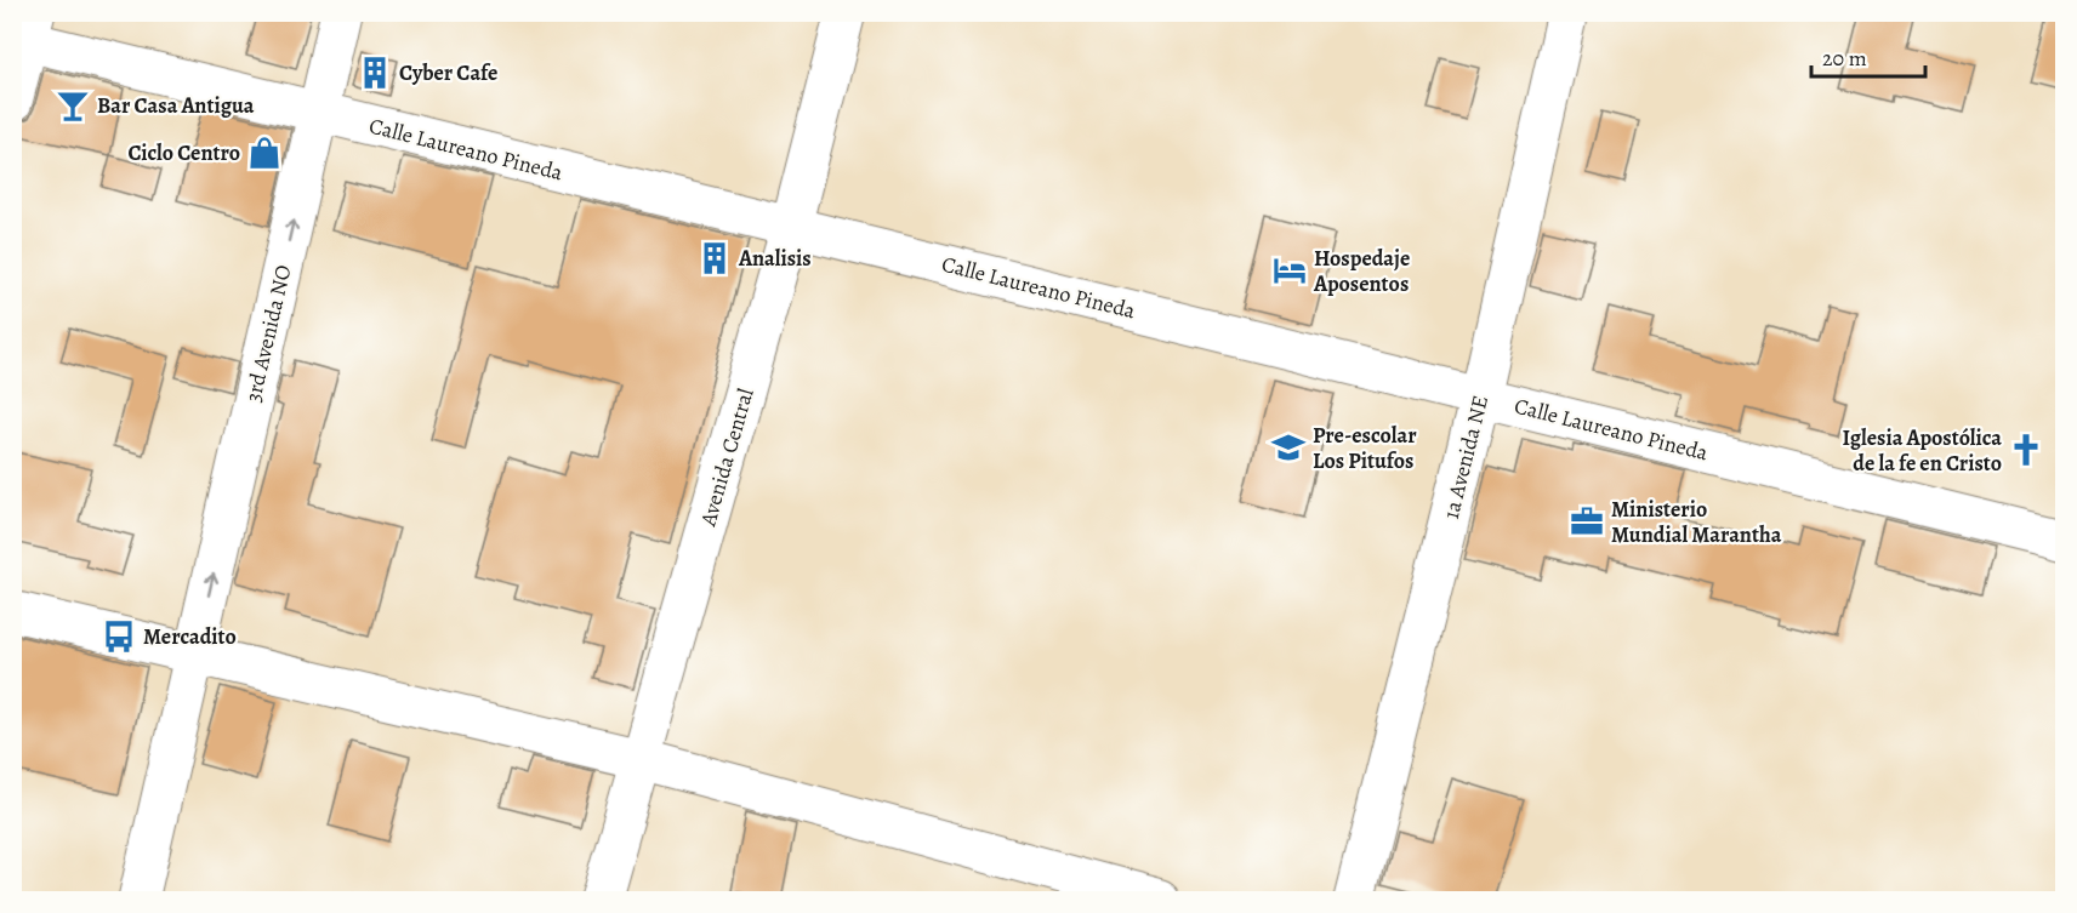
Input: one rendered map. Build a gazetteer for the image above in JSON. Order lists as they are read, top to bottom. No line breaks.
{"streets":{"street":["Calle Laureano Pineda","3rd Avenida NO","Avenida Central","1a Avenida NE"]},"crossings":[["Calle Laureano Pineda","3rd Avenida NO"],["Calle Laureano Pineda","Avenida Central"],["Calle Laureano Pineda","1a Avenida NE"]],"one_way":["3rd Avenida NO"],"places":{"building":["Cyber Cafe","Analisis"],"bar":["Bar Casa Antigua"],"shop":["Ciclo Centro"],"hotel":["Hospedaje Aposentos"],"school or university":["Pre-escolar Los Pitufos"],"church":["Iglesia Apostólica de la fe en Cristo"],"office":["Ministerio Mundial Marantha"],"bus stop":["Mercadito"]},"scale_bar":"20 m"}
